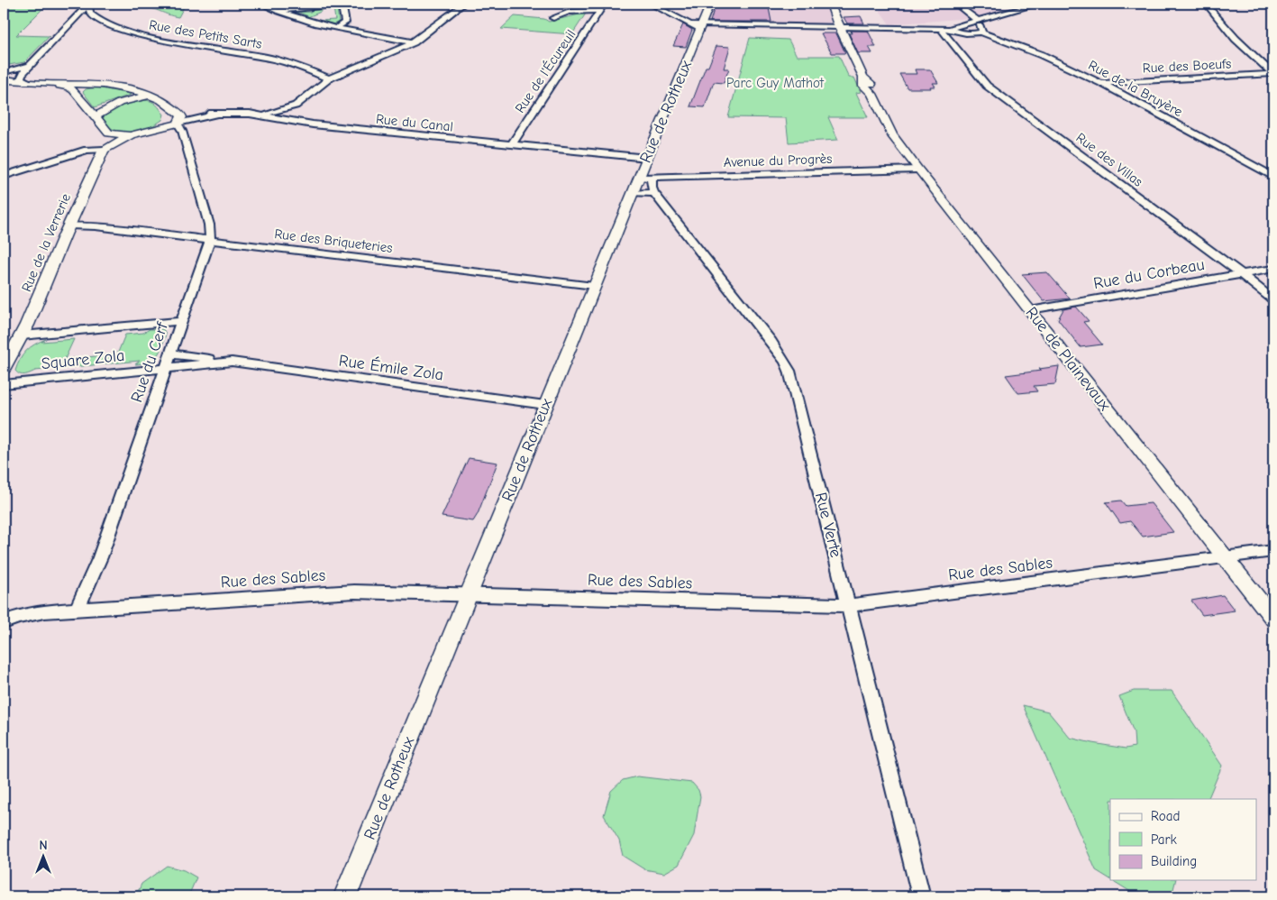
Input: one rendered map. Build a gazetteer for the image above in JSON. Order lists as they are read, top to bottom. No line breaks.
{"streets":{"street":["Rue des Petits Sarts","Rue des Boeufs","Rue de l'Écureuil","Rue de la Bruyère","Rue de Rotheux","Rue du Canal","Rue des Villas","Avenue du Progrès","Rue des Briqueteries","Rue de la Verrerie","Rue du Corbeau","Rue de Plainevaux","Square Zola","Rue du Cerf","Rue Émile Zola","Rue Verte","Rue des Sables"]},"crossings":[["Rue des Boeufs","Rue de la Bruyère"],["Rue de l'Écureuil","Rue du Canal"],["Rue de Rotheux","Rue du Canal"],["Rue de Rotheux","Avenue du Progrès"],["Rue de Rotheux","Rue des Briqueteries"],["Rue de Rotheux","Rue Émile Zola"],["Rue de Rotheux","Rue Verte"],["Rue de Rotheux","Rue des Sables"],["Rue du Canal","Rue du Cerf"],["Rue des Villas","Rue du Corbeau"],["Avenue du Progrès","Rue de Plainevaux"],["Avenue du Progrès","Rue Verte"],["Rue des Briqueteries","Rue de la Verrerie"],["Rue des Briqueteries","Rue du Cerf"],["Rue de la Verrerie","Square Zola"],["Rue du Corbeau","Rue de Plainevaux"],["Rue de Plainevaux","Rue des Sables"],["Square Zola","Rue du Cerf"],["Square Zola","Rue Émile Zola"],["Rue du Cerf","Rue Émile Zola"],["Rue du Cerf","Rue des Sables"],["Rue Verte","Rue des Sables"]],"parks":["Parc Guy Mathot"],"legend":["Road","Park","Building"],"north":"top"}
